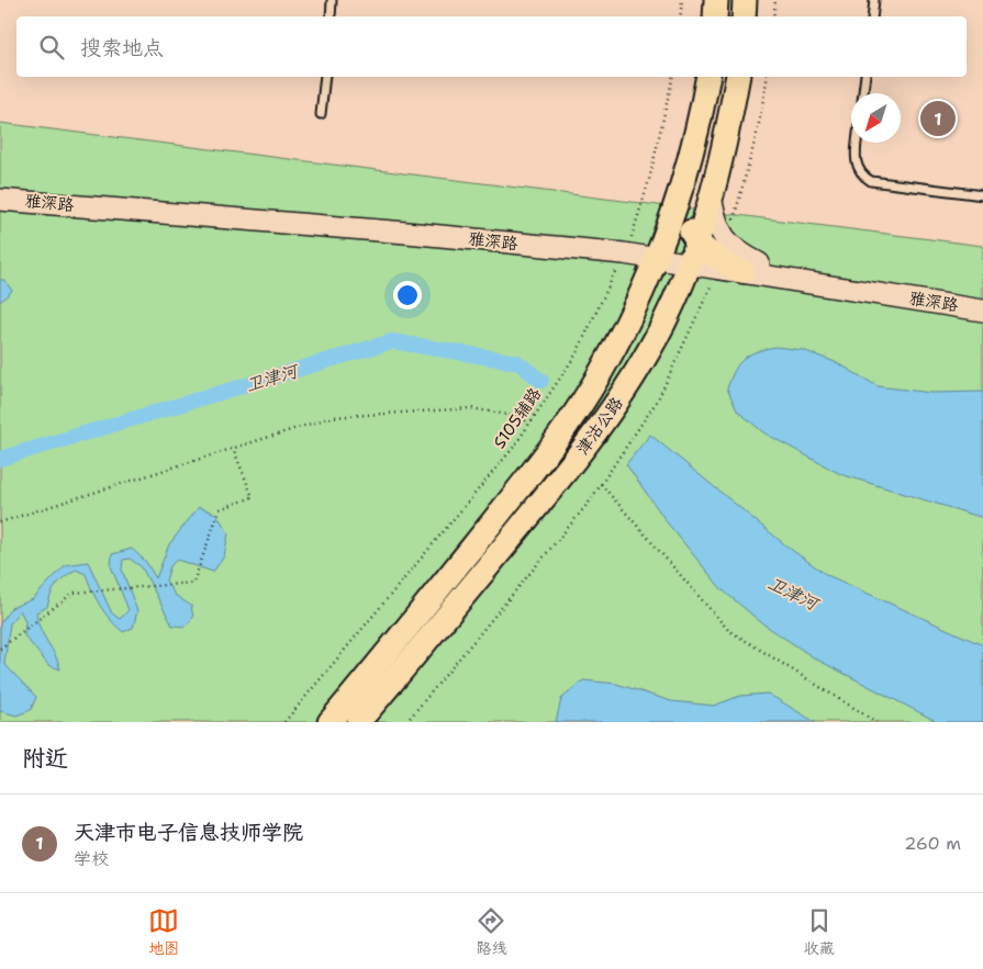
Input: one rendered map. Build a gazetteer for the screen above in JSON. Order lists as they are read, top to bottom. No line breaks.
{"streets":{"main road":["津沽公路"],"street":["雅深路"],"path":["S105辅路"]},"crossings":[["雅深路","S105辅路"],["雅深路","津沽公路"]],"water":["卫津河"],"north":"bottom left","page":{"search":"搜索地点","pins":"1","heading":"附近","list":[{"mark":"1","name":"天津市电子信息技师学院","note":"学校","value":"260 m"}],"nav":["地图","路线","收藏"]}}
